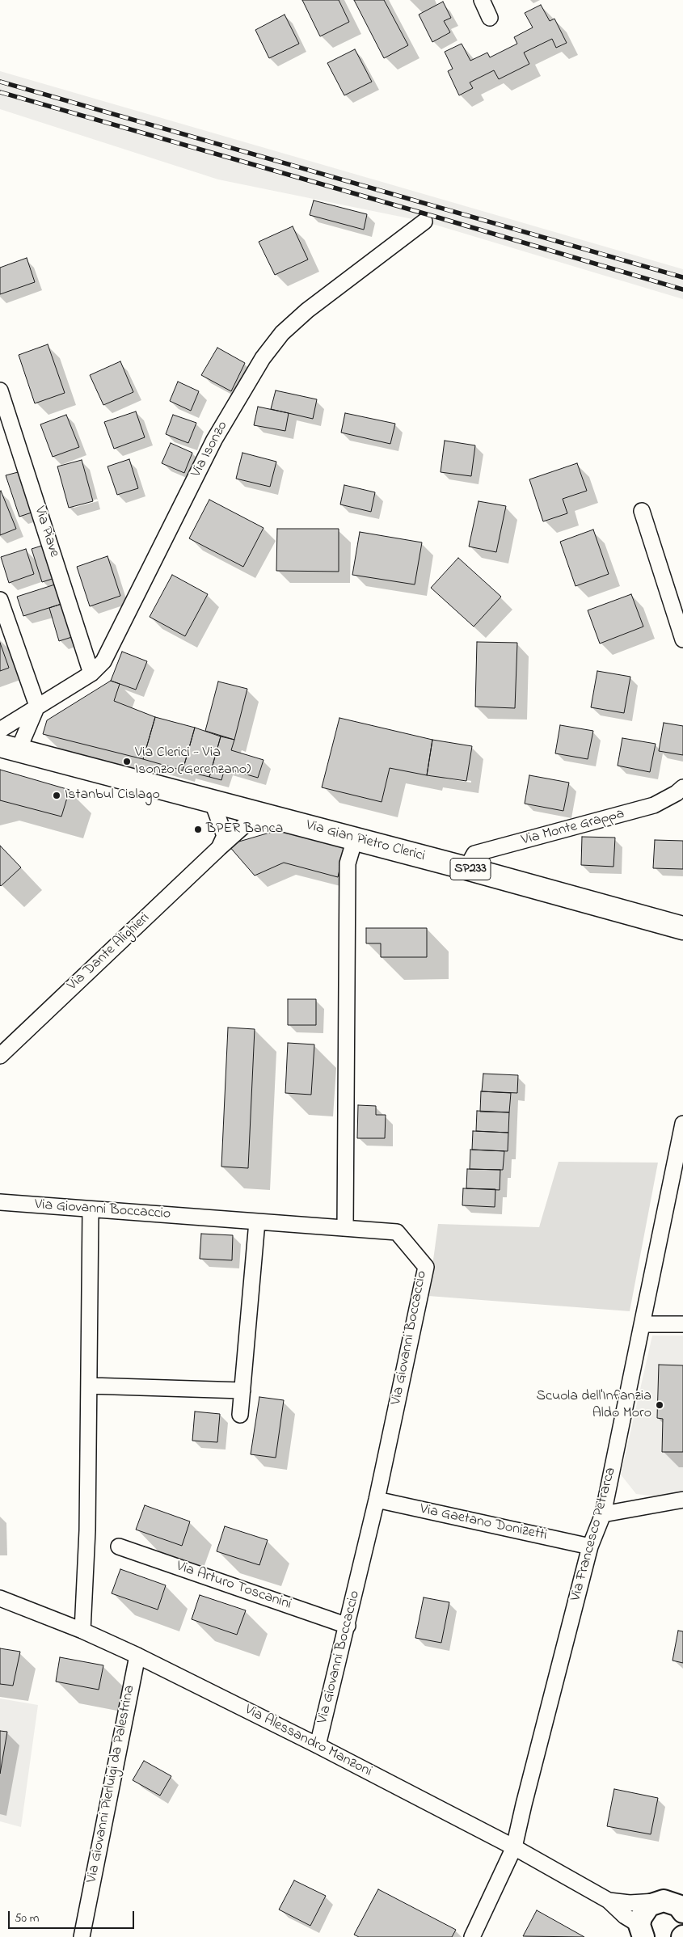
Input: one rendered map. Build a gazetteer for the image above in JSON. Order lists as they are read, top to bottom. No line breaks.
{"streets":{"main road":["Via Gian Pietro Clerici","SP233"],"street":["Via Isonzo","Via Piave","Via Monte Grappa","Via Dante Alighieri","Via Giovanni Boccaccio","Via Gaetano Donizetti","Via Francesco Petrarca","Via Arturo Toscanini","Via Alessandro Manzoni","Via Giovanni Pierluigi da Palestrina"]},"crossings":[["Via Isonzo","Via Piave"],["Via Monte Grappa","Via Gian Pietro Clerici"],["Via Gian Pietro Clerici","Via Dante Alighieri"],["Via Giovanni Boccaccio","Via Gaetano Donizetti"],["Via Giovanni Boccaccio","Via Arturo Toscanini"],["Via Giovanni Boccaccio","Via Alessandro Manzoni"],["Via Gaetano Donizetti","Via Francesco Petrarca"],["Via Francesco Petrarca","Via Alessandro Manzoni"],["Via Alessandro Manzoni","Via Giovanni Pierluigi da Palestrina"]],"places":["Via Clerici - Via Isonzo (Gerenzano)","Istanbul Cislago","BPER Banca","Scuola dell'Infanzia Aldo Moro"],"scale_bar":"50 m"}
